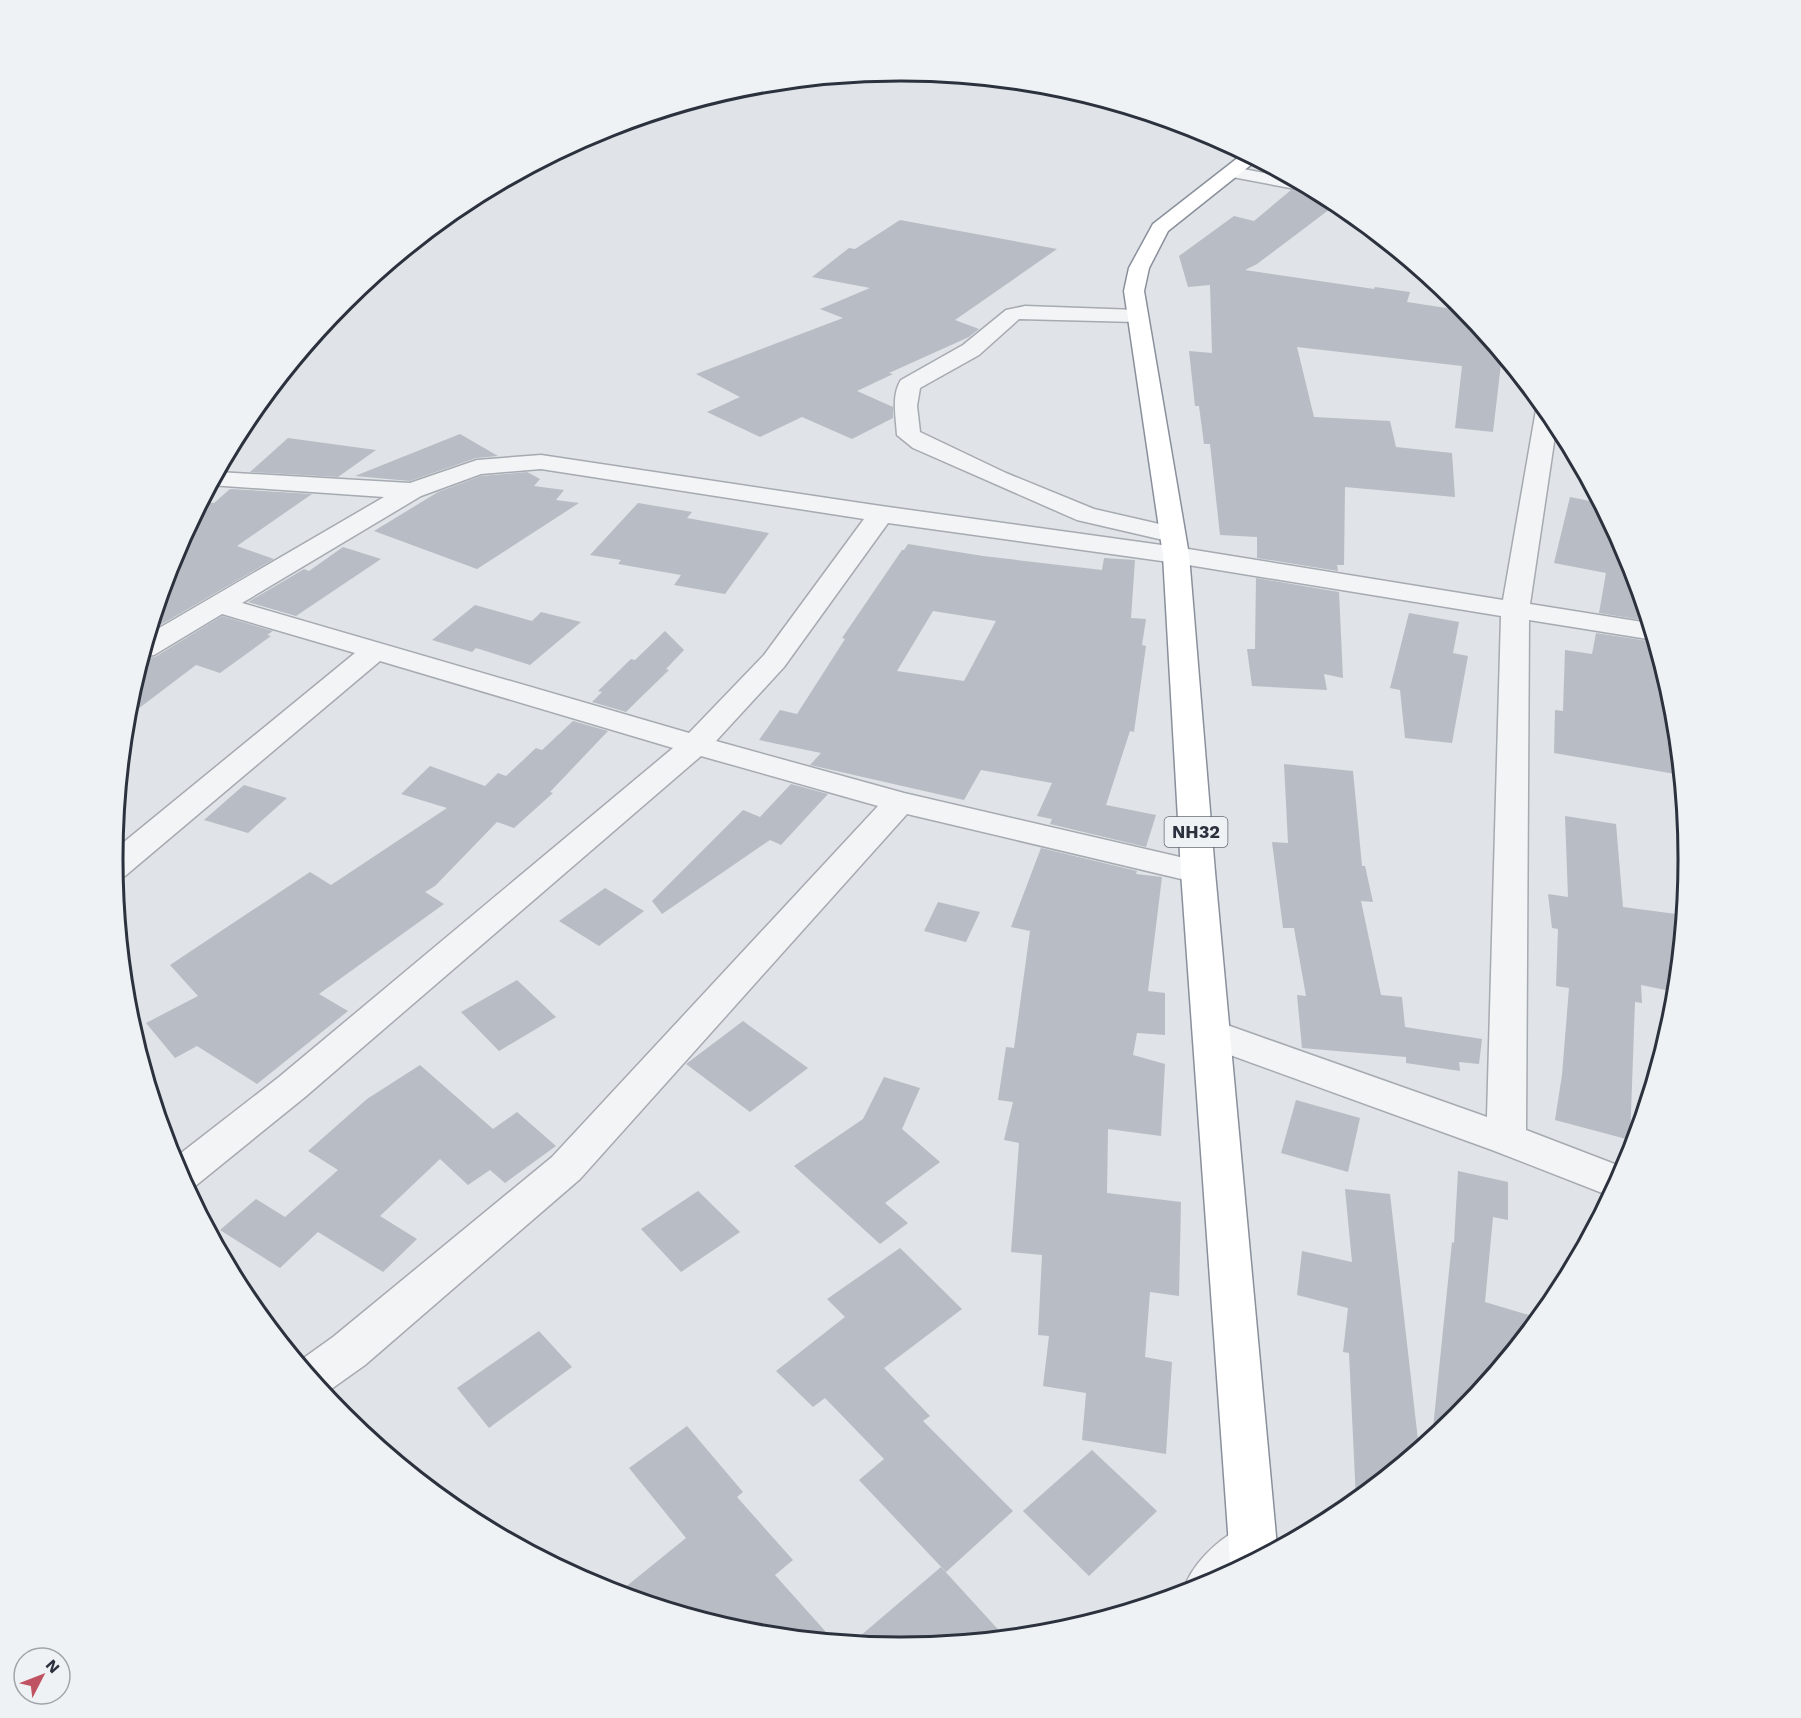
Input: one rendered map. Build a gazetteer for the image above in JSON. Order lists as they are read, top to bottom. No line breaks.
{"streets":{"highway":["NH32"]},"north":"top right"}
